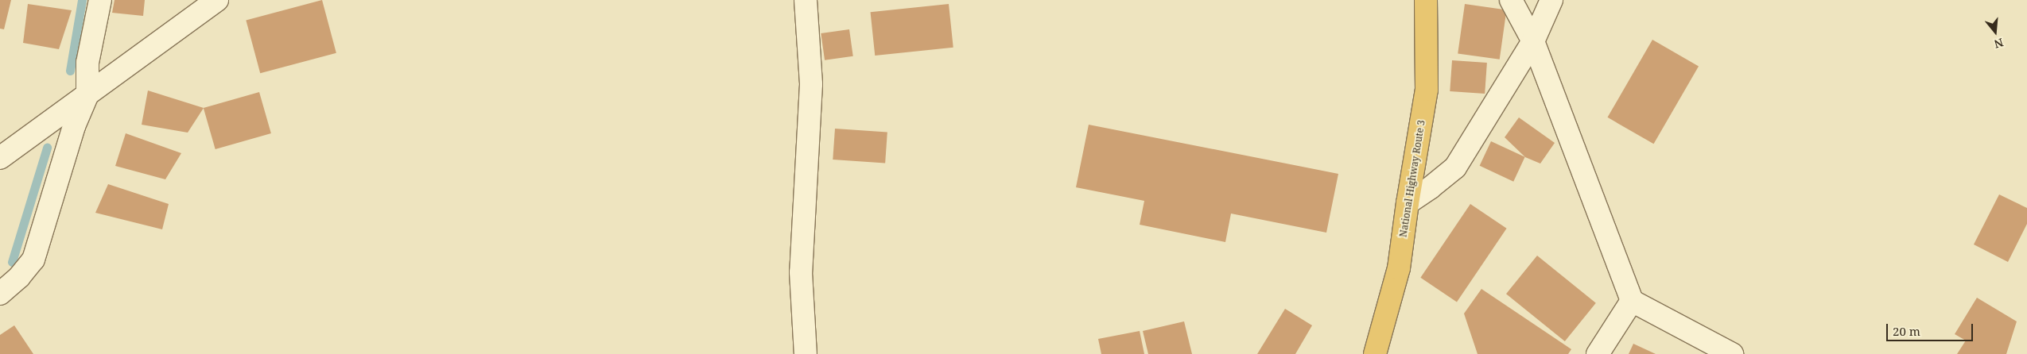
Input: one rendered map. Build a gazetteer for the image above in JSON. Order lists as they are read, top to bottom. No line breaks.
{"streets":{"highway":["National Highway Route 3"]},"scale_bar":"20 m","north":"bottom"}
